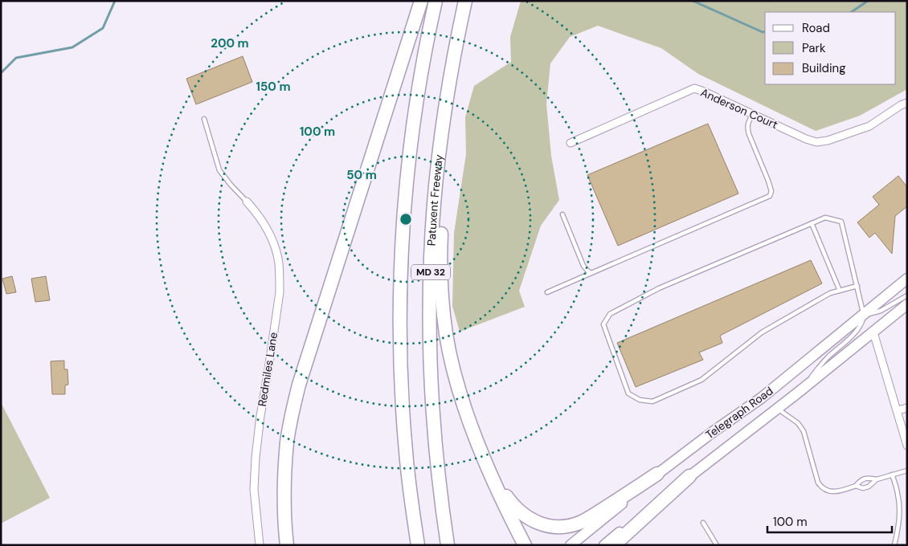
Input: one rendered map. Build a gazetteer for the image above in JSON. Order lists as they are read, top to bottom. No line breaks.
{"streets":{"highway":["Patuxent Freeway","MD 32"],"main road":["Telegraph Road"],"street":["Anderson Court","Redmiles Lane"]},"legend":["Road","Park","Building"],"scale_bar":"100 m","rings":["200 m","150 m","100 m","50 m"]}
